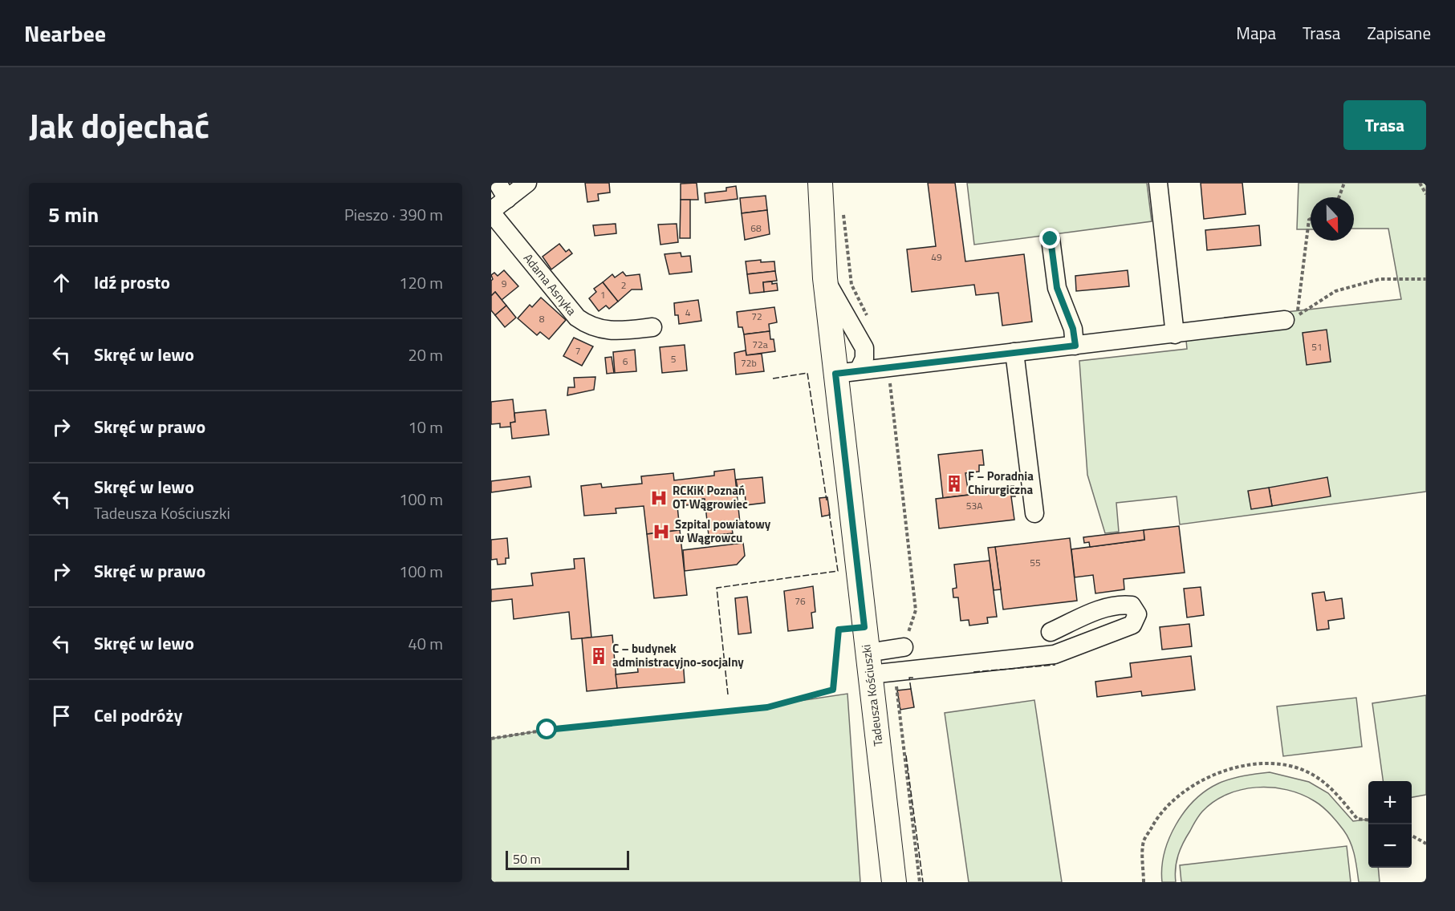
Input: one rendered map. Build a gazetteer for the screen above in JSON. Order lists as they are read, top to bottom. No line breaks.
{"streets":{"main road":["Tadeusza Kościuszki"],"street":["Adama Asnyka"]},"places":{"building":["F – Poradnia Chirurgiczna","C – budynek administracyjno-socjalny"],"hospital":["RCKiK Poznań OT Wągrowiec","Szpital powiatowy w Wągrowcu"]},"house_numbers":["68","49","9","2","1","4","72","8","72a","51","7","5","6","72b","53A","55","76"],"scale_bar":"50 m","north":"bottom","page":{"header":"Nearbee","nav":["Mapa","Trasa","Zapisane"],"title":"Jak dojechać","buttons":"Trasa","heading":["5 min","Pieszo · 390 m"],"list":[["Idź prosto","120 m"],["Skręć w lewo","20 m"],["Skręć w prawo","10 m"],["Skręć w lewo","Tadeusza Kościuszki","100 m"],["Skręć w prawo","100 m"],["Skręć w lewo","40 m"],"Cel podróży"],"map_buttons":["+","−"],"scale":"50 m"}}
